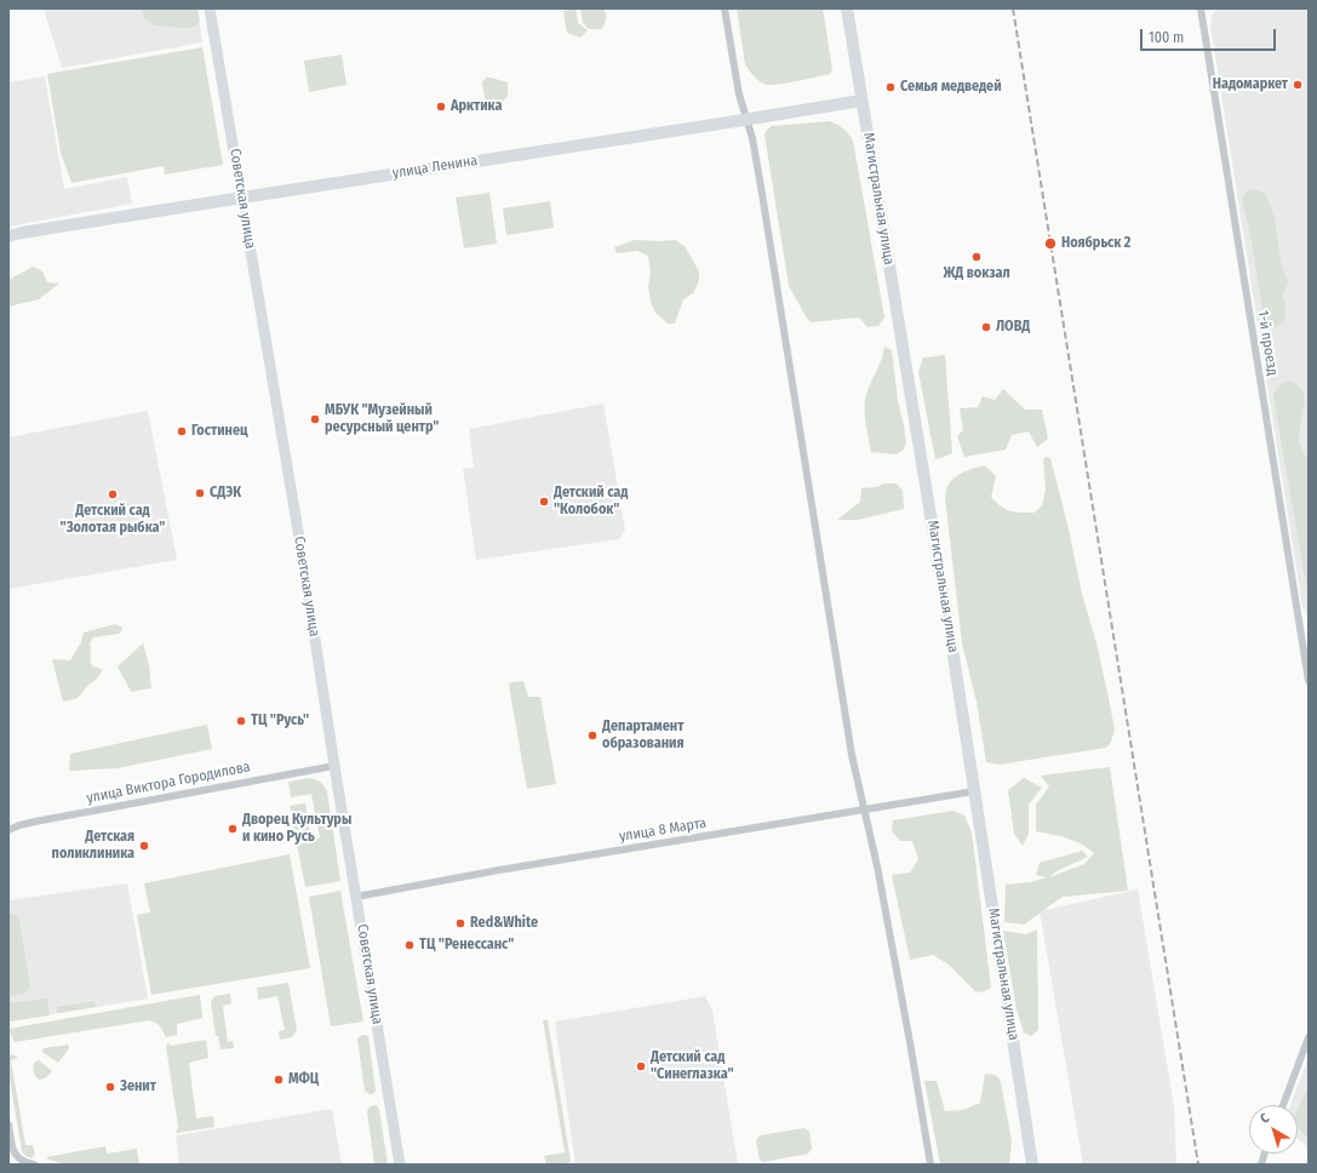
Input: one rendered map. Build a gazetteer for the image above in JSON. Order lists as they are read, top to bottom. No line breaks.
{"streets":{"main road":["улица Ленина","Советская улица","Магистральная улица"],"street":["1-й проезд","улица Виктора Городилова","улица 8 Марта"]},"crossings":[["улица Ленина","Советская улица"],["улица Ленина","Магистральная улица"],["Советская улица","улица Виктора Городилова"],["Советская улица","улица 8 Марта"],["Магистральная улица","улица 8 Марта"]],"places":["Надомаркет","Семья медведей","Арктика","Ноябрьск 2","ЖД вокзал","ЛОВД","МБУК \"Музейный ресурсный центр\"","Гостинец","СДЭК","Детский сад \"Золотая рыбка\"","Детский сад \"Колобок\"","ТЦ \"Русь\"","Департамент образования","Дворец Культуры и кино Русь","Детская поликлиника","Red&White","ТЦ \"Ренессанс\"","Детский сад \"Синеглазка\"","МФЦ","Зенит"],"scale_bar":"100 m","north":"top left"}
